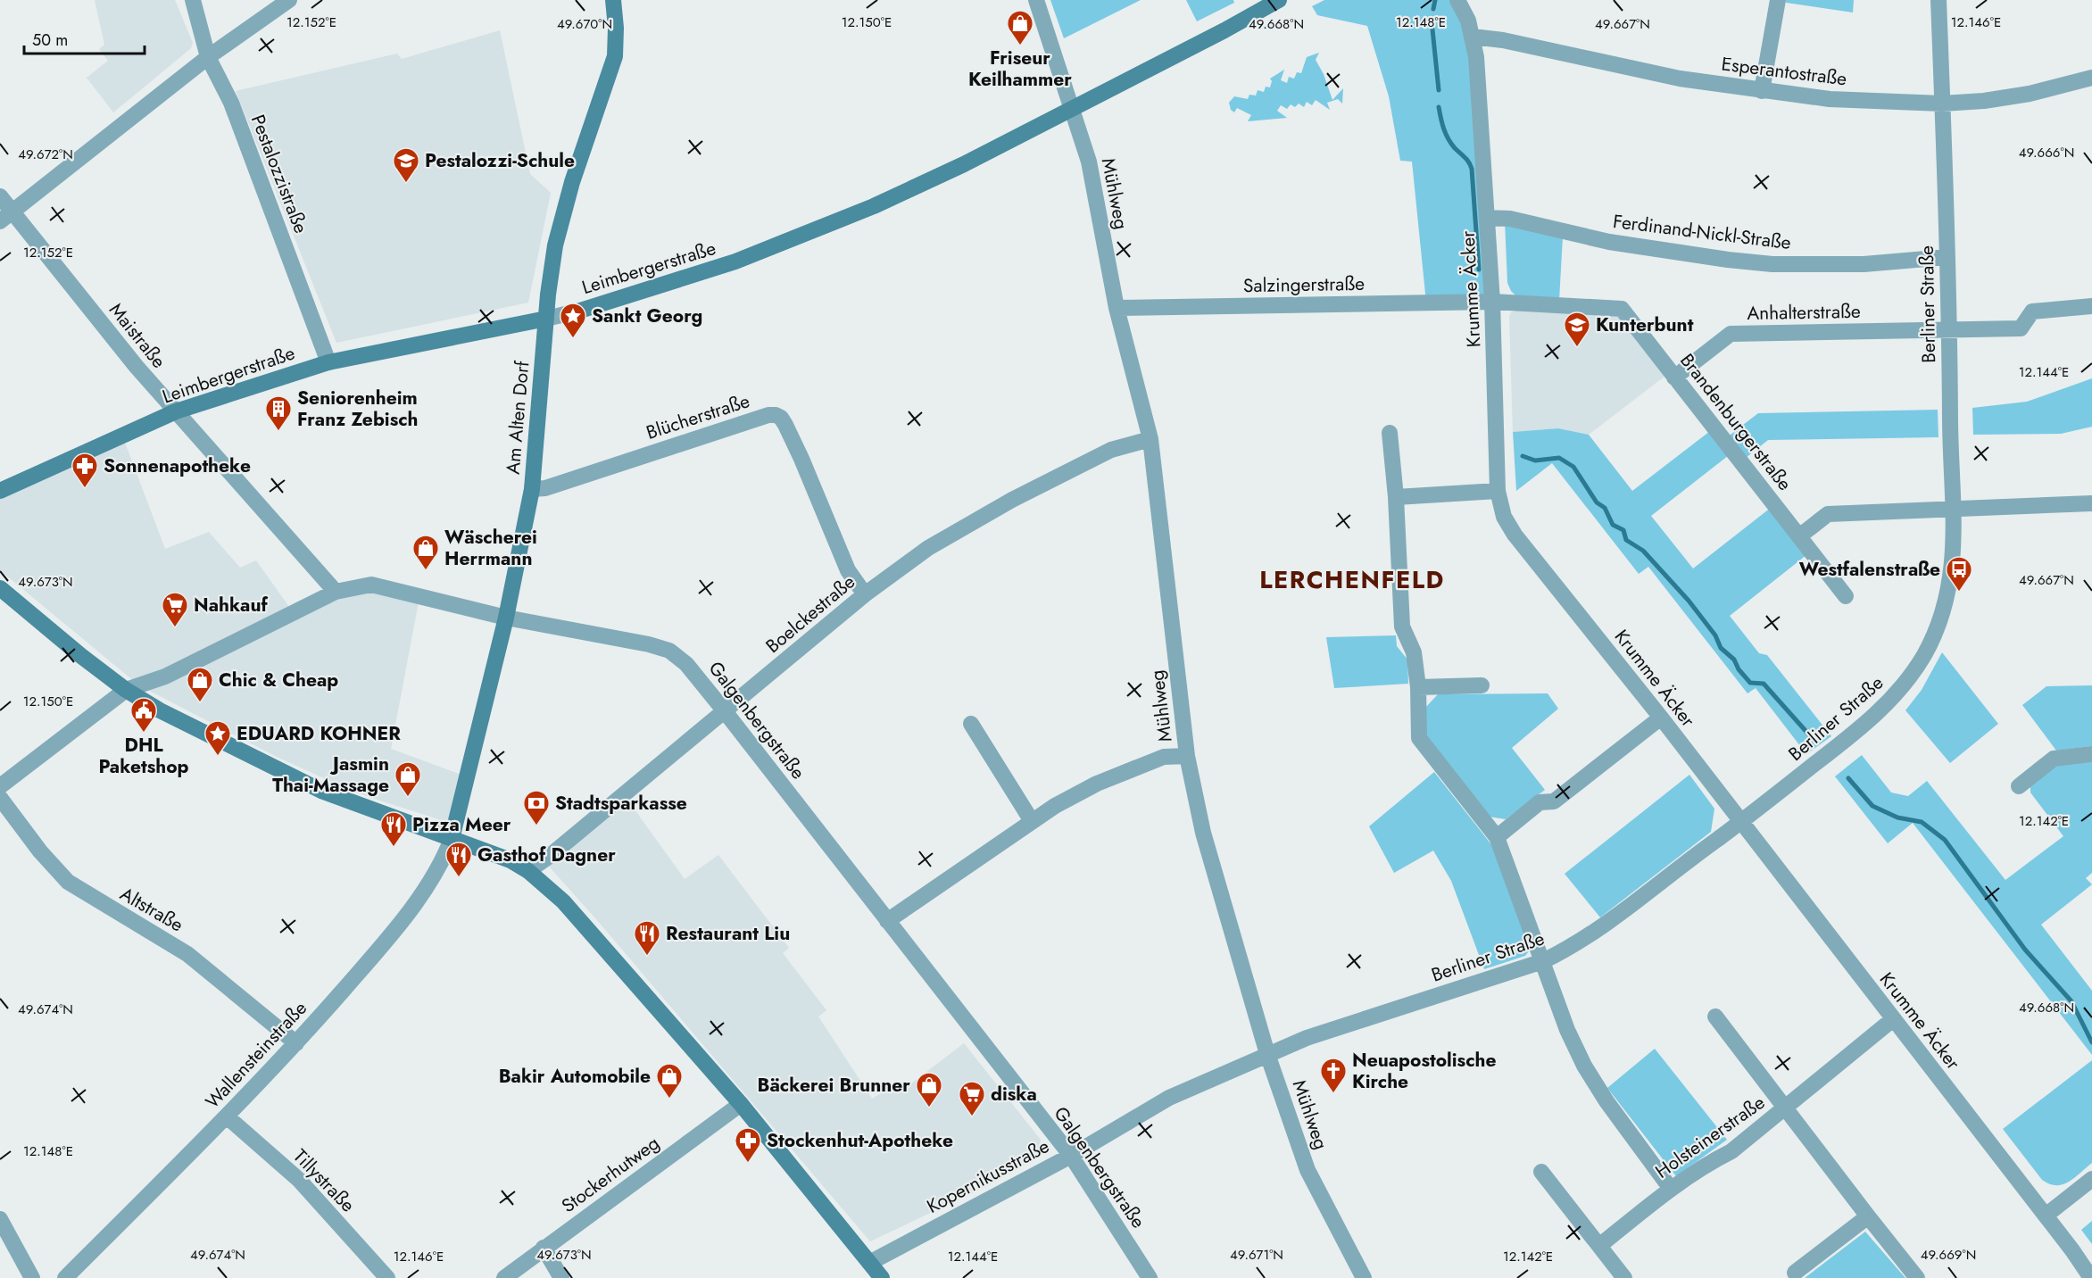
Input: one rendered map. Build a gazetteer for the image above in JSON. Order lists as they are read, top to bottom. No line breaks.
{"streets":{"street":["Esperantostraße","Pestalozzistraße","Mühlweg","Ferdinand-Nickl-Straße","Leimbergerstraße","Salzingerstraße","Krumme Äcker","Berliner Straße","Anhalterstraße","Maistraße","Blücherstraße","Am Alten Dorf","Brandenburgerstraße","Boelckestraße","Galgenbergstraße","Altstraße","Wallensteinstraße","Holsteinerstraße","Stockerhutweg","Kopernikusstraße","Tillystraße"]},"crossings":[["Esperantostraße","Krumme Äcker"],["Esperantostraße","Berliner Straße"],["Pestalozzistraße","Leimbergerstraße"],["Mühlweg","Leimbergerstraße"],["Mühlweg","Salzingerstraße"],["Mühlweg","Berliner Straße"],["Mühlweg","Boelckestraße"],["Mühlweg","Kopernikusstraße"],["Ferdinand-Nickl-Straße","Krumme Äcker"],["Ferdinand-Nickl-Straße","Berliner Straße"],["Leimbergerstraße","Maistraße"],["Leimbergerstraße","Am Alten Dorf"],["Salzingerstraße","Krumme Äcker"],["Salzingerstraße","Brandenburgerstraße"],["Krumme Äcker","Berliner Straße"],["Krumme Äcker","Brandenburgerstraße"],["Krumme Äcker","Holsteinerstraße"],["Berliner Straße","Anhalterstraße"],["Berliner Straße","Kopernikusstraße"],["Anhalterstraße","Brandenburgerstraße"],["Maistraße","Galgenbergstraße"],["Blücherstraße","Am Alten Dorf"],["Blücherstraße","Boelckestraße"],["Am Alten Dorf","Galgenbergstraße"],["Am Alten Dorf","Wallensteinstraße"],["Boelckestraße","Galgenbergstraße"],["Galgenbergstraße","Kopernikusstraße"],["Altstraße","Wallensteinstraße"],["Wallensteinstraße","Tillystraße"]],"districts":["LERCHENFELD"],"places":{"shop":["Friseur Keilhammer","Wäscherei Herrmann","Chic & Cheap","Jasmin Thai-Massage","Bakir Automobile","Bäckerei Brunner"],"school or university":["Pestalozzi-Schule","Kunterbunt"],"place":["Sankt Georg","EDUARD KOHNER"],"building":["Seniorenheim Franz Zebisch"],"pharmacy":["Sonnenapotheke","Stockenhut-Apotheke"],"bus stop":["Westfalenstraße"],"supermarket":["Nahkauf","diska"],"public building":["DHL Paketshop"],"bank":["Stadtsparkasse"],"restaurant":["Pizza Meer","Gasthof Dagner","Restaurant Liu"],"church":["Neuapostolische Kirche"]},"scale_bar":"50 m","coordinates":["12.152°E","12.150°E","12.148°E","12.146°E","49.670°N","49.668°N","49.667°N","49.666°N","49.672°N","12.144°E","49.673°N","12.142°E","49.674°N","49.671°N","49.669°N"]}
